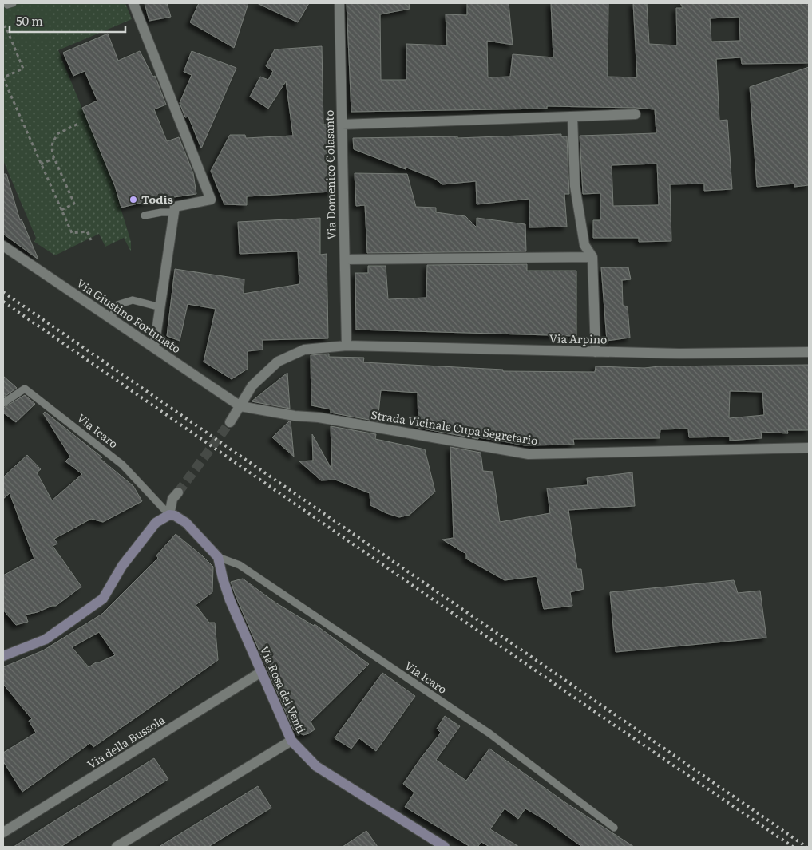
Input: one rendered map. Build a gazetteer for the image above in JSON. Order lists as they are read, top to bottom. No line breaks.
{"streets":{"street":["Via Domenico Colasanto","Via Giustino Fortunato","Via Arpino","Strada Vicinale Cupa Segretario","Via Rosa dei Venti","Via della Bussola"],"lane":["Via Icaro"]},"crossings":[["Via Domenico Colasanto","Via Arpino"],["Via Giustino Fortunato","Via Arpino"],["Via Giustino Fortunato","Strada Vicinale Cupa Segretario"],["Via Arpino","Strada Vicinale Cupa Segretario"],["Via Icaro","Via Rosa dei Venti"],["Via Rosa dei Venti","Via della Bussola"]],"places":["Todis"],"scale_bar":"50 m"}
